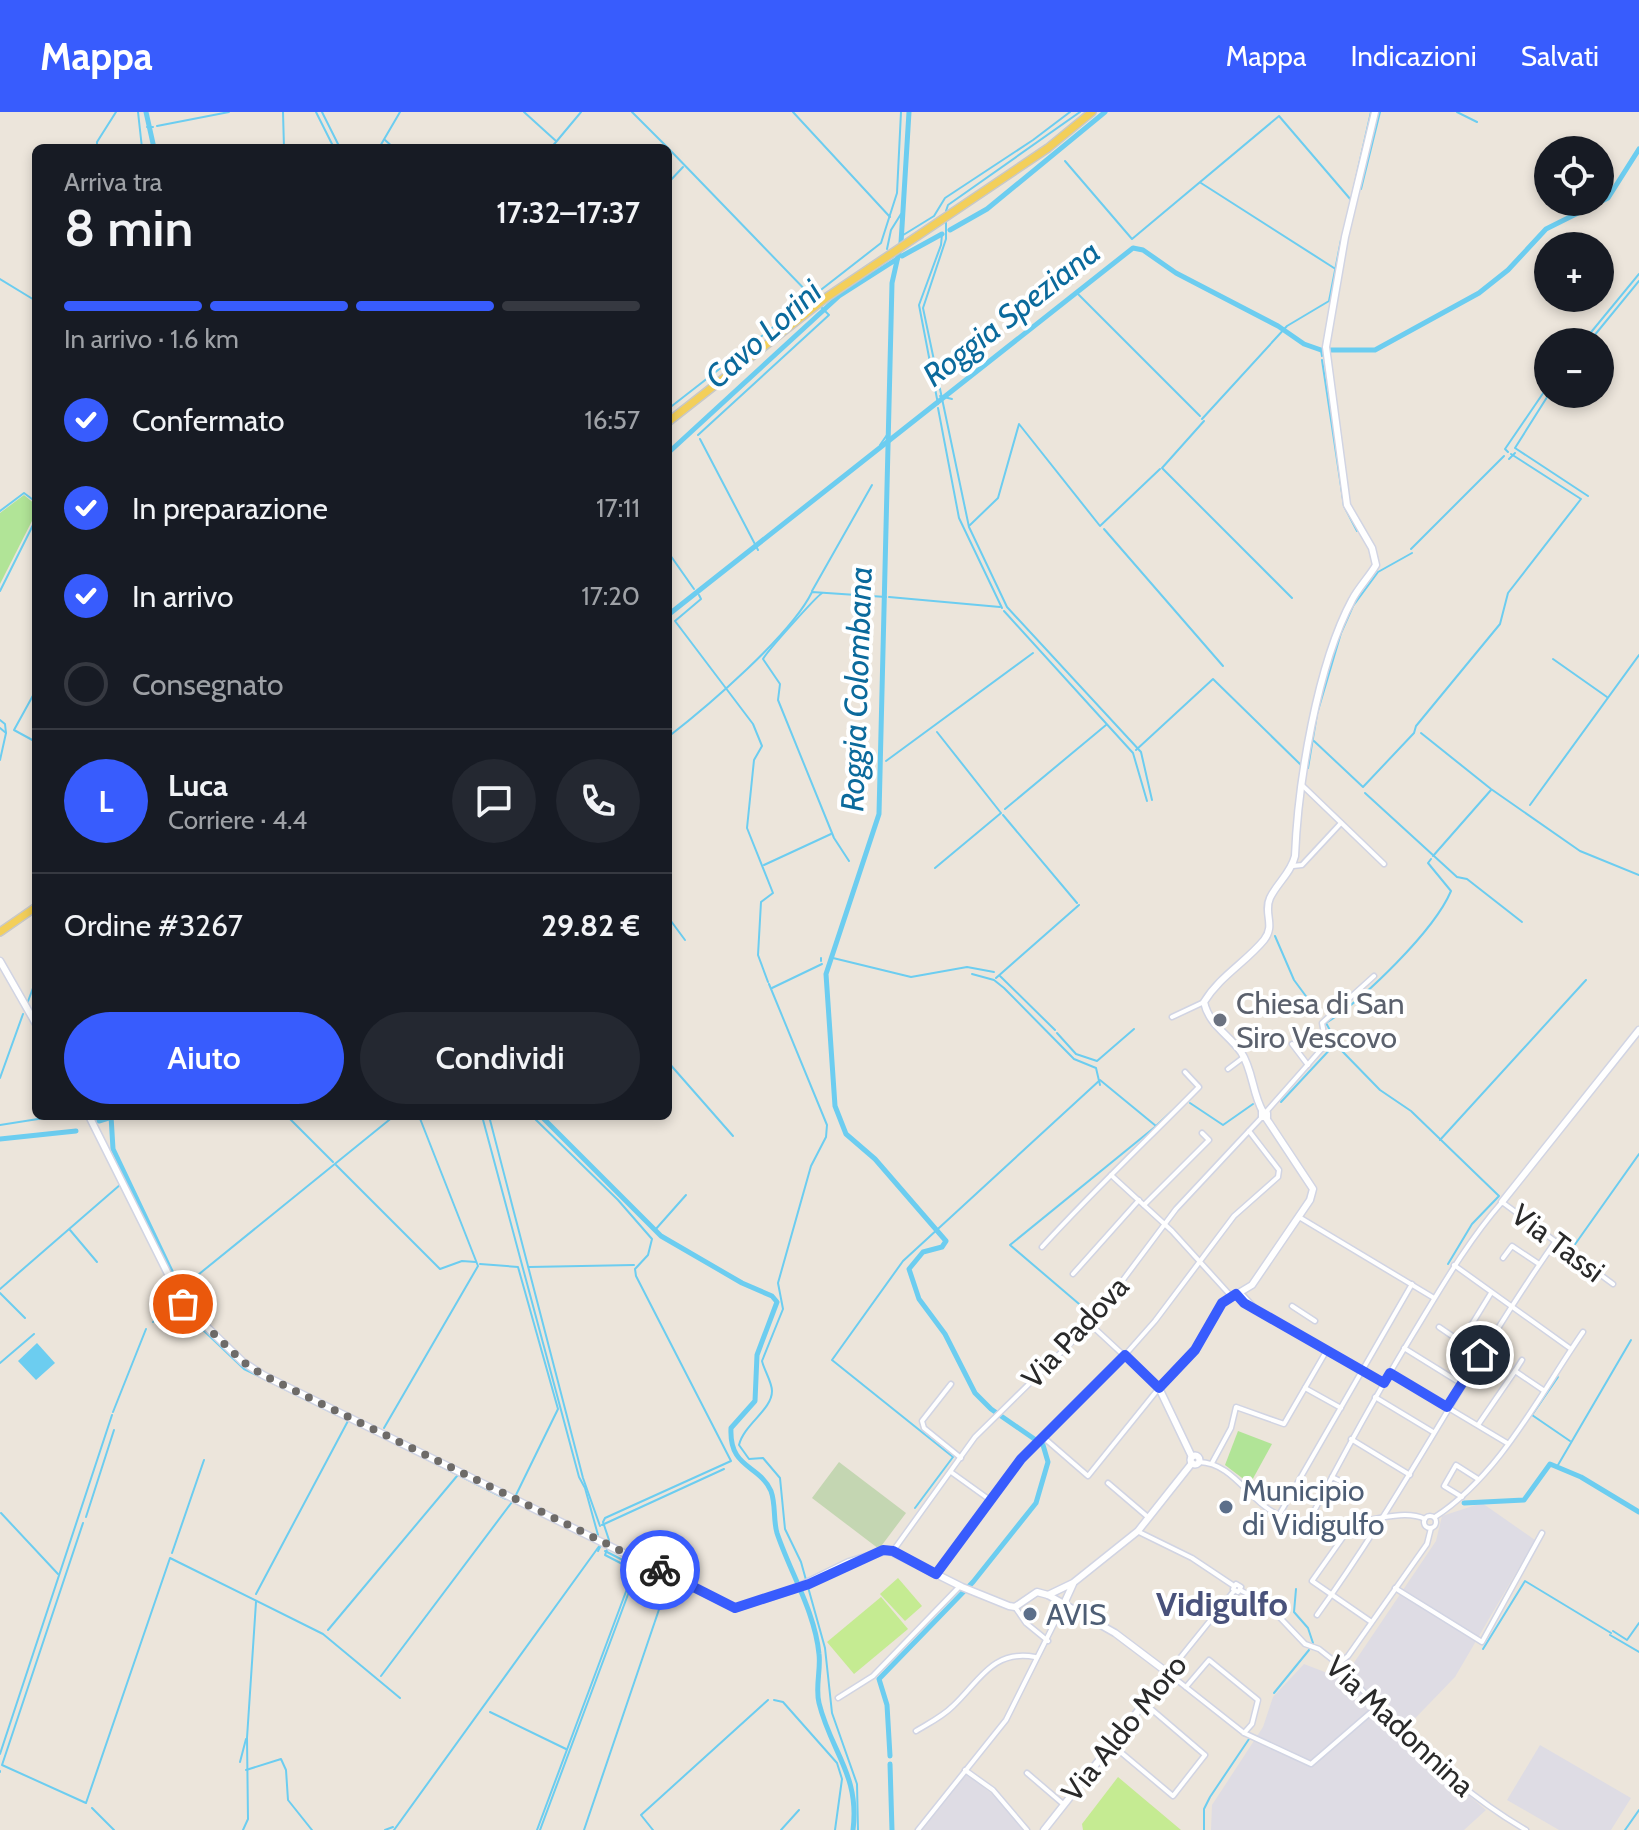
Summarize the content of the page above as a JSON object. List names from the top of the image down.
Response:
{
  "streets": {
    "street": [
      "Via Tassi",
      "Via Padova",
      "Via Madonnina",
      "Via Aldo Moro"
    ]
  },
  "crossings": [
    ["Via Madonnina", "Via Aldo Moro"]
  ],
  "districts": ["Vidigulfo"],
  "water": ["Roggia Speziana", "Cavo Lorini", "Roggia Colombana"],
  "places": ["Chiesa di San Siro Vescovo", "Municipio di Vidigulfo", "AVIS"],
  "page": {
    "header": "Mappa",
    "nav": ["Mappa", "Indicazioni", "Salvati"],
    "map_buttons": ["+", "−"],
    "heading": ["8 min", "Arriva tra", "17:32–17:37"],
    "panel": [
      "Luca",
      "Corriere · 4.4",
      "Ordine #3267",
      "29.82 €"
    ],
    "bar": "In arrivo · 1.6 km",
    "list": [
      ["Confermato", "16:57"],
      ["In preparazione", "17:11"],
      ["In arrivo", "17:20"],
      "Consegnato"
    ],
    "round": "L",
    "buttons": ["Aiuto", "Condividi"]
  }
}
